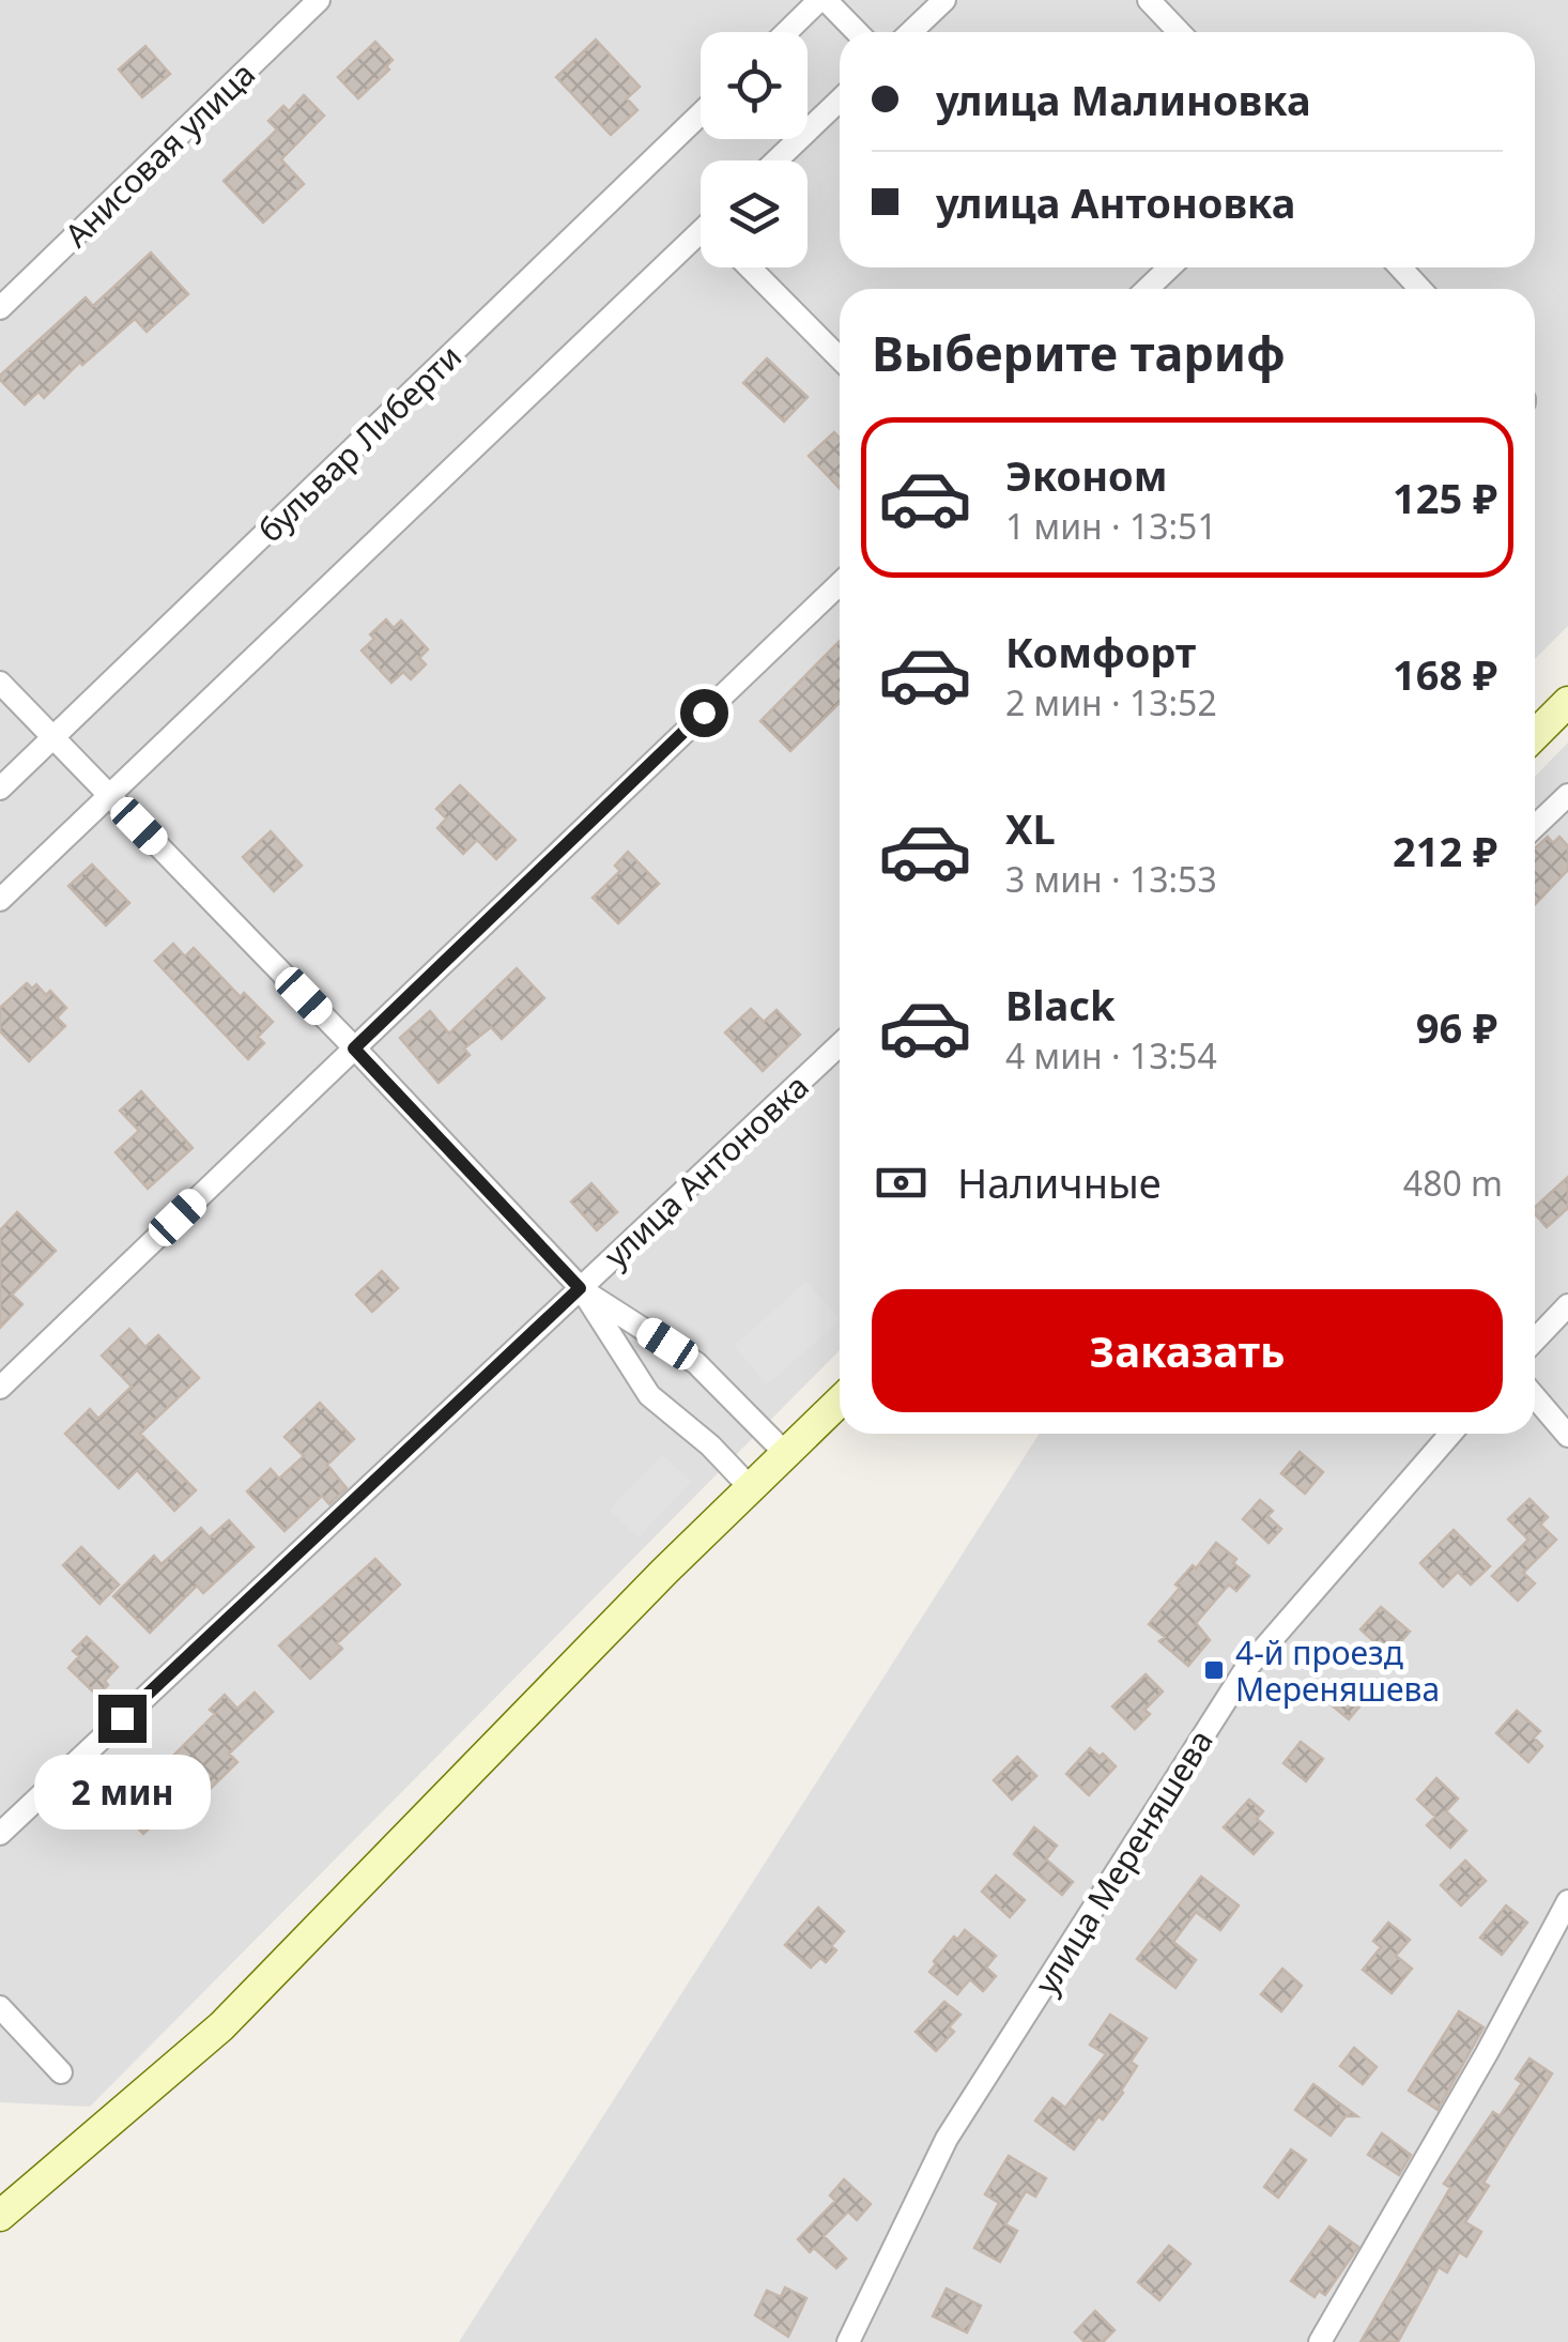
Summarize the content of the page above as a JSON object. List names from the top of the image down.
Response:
{
  "streets": {
    "street": [
      "Анисовая улица",
      "бульвар Либерти",
      "улица Антоновка",
      "улица Мереняшева"
    ]
  },
  "places": {
    "transit": ["4-й проезд Мереняшева"]
  },
  "page": {
    "banner": ["улица Малиновка", "улица Антоновка"],
    "heading": "Выберите тариф",
    "list": [
      {
        "name": "Эконом",
        "note": "1 мин · 13:51",
        "value": "125 ₽"
      },
      {
        "name": "Комфорт",
        "note": "2 мин · 13:52",
        "value": "168 ₽"
      },
      {
        "name": "XL",
        "note": "3 мин · 13:53",
        "value": "212 ₽"
      },
      {
        "name": "Black",
        "note": "4 мин · 13:54",
        "value": "96 ₽"
      }
    ],
    "pay": ["Наличные", "480 m"],
    "buttons": "Заказать",
    "bubble": "2 мин"
  }
}
